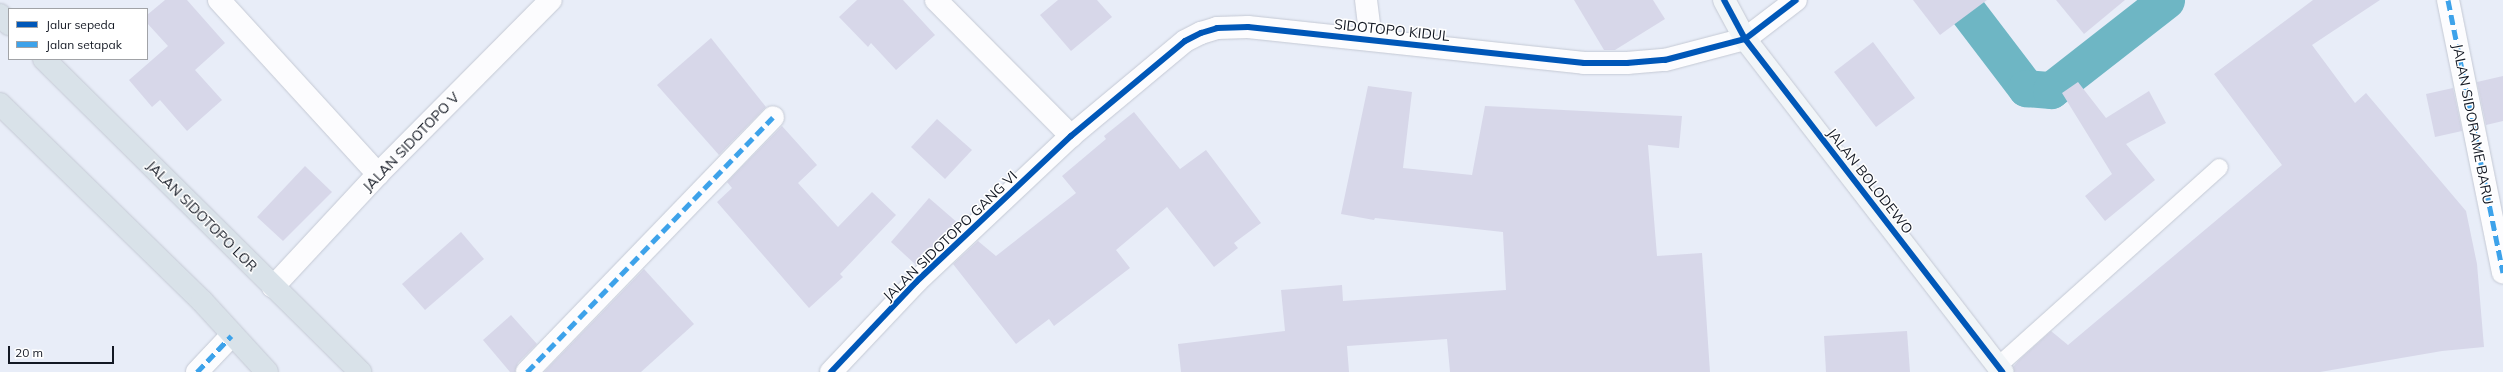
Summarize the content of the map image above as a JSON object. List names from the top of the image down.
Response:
{
  "streets": {
    "highway": ["JALAN SIDOTOPO LOR"],
    "street": [
      "SIDOTOPO KIDUL",
      "JALAN SIDORAME BARU",
      "JALAN SIDOTOPO V",
      "JALAN BOLODEWO",
      "JALAN SIDOTOPO GANG VI"
    ]
  },
  "crossings": [
    ["SIDOTOPO KIDUL", "JALAN BOLODEWO"],
    ["SIDOTOPO KIDUL", "JALAN SIDOTOPO GANG VI"],
    ["JALAN SIDOTOPO V", "JALAN SIDOTOPO LOR"]
  ],
  "legend": ["Jalur sepeda", "Jalan setapak"],
  "scale_bar": "20 m"
}
